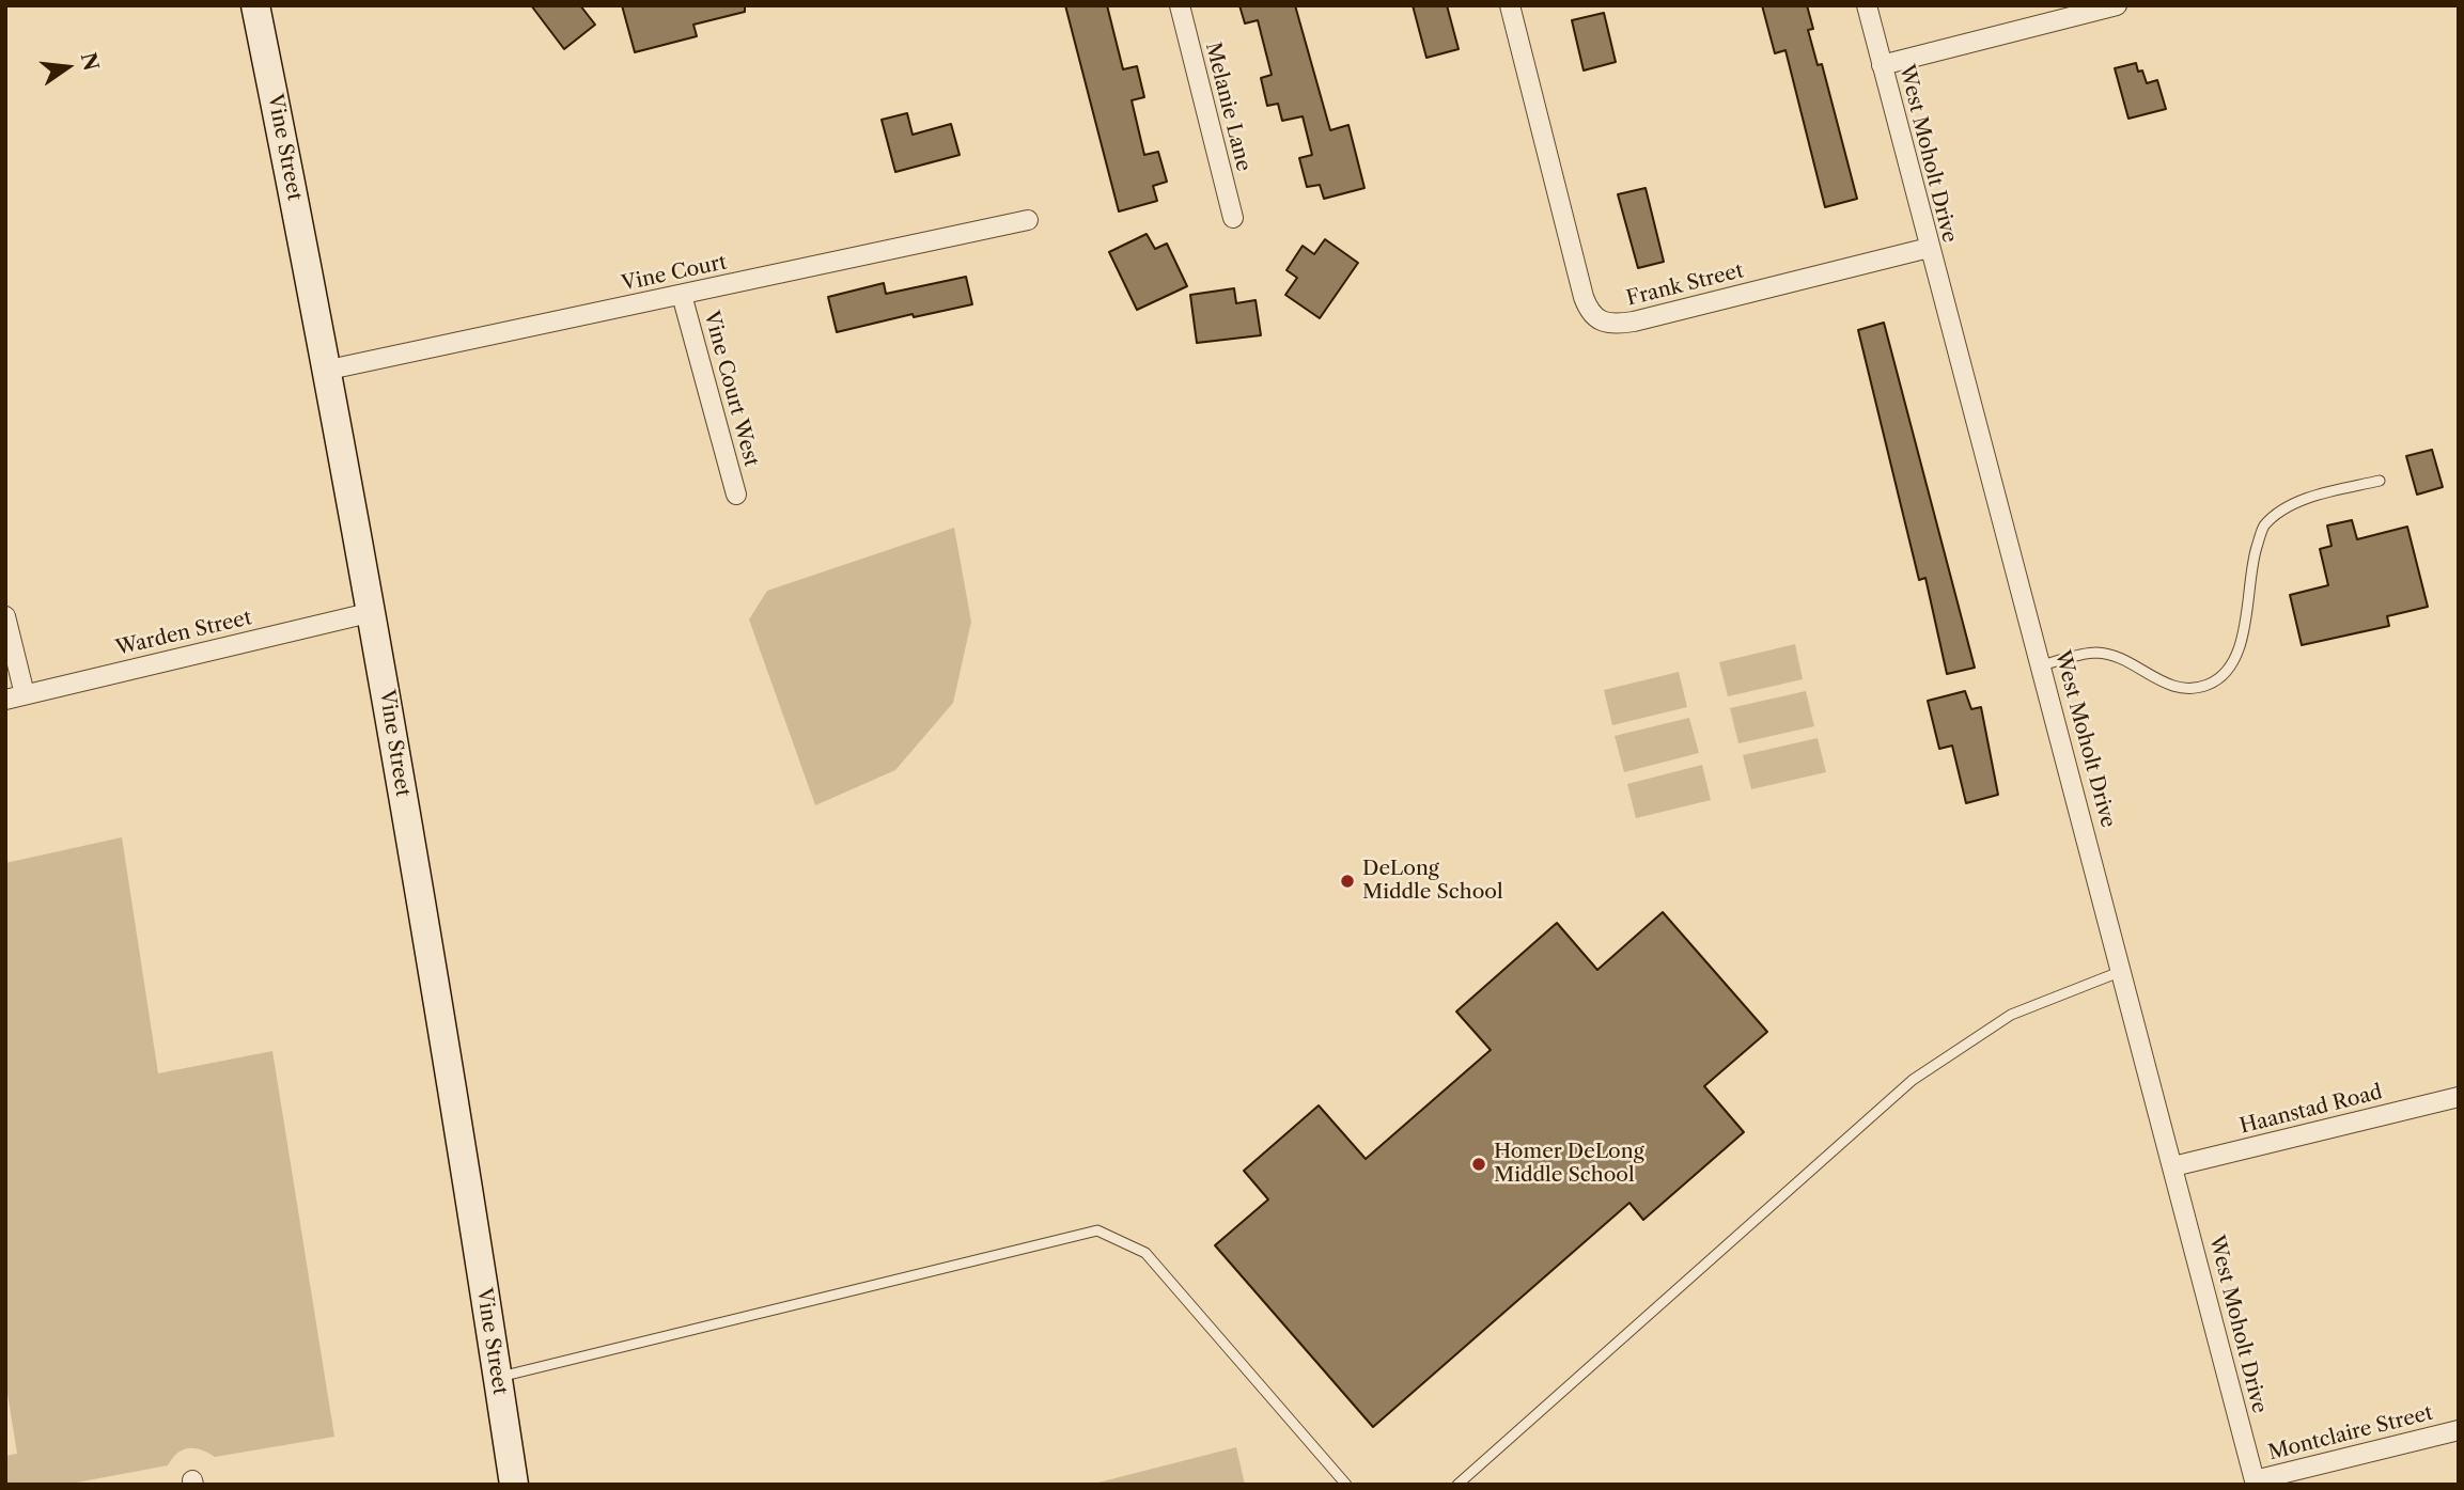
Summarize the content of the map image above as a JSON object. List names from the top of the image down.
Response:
{
  "streets": {
    "street": [
      "Melanie Lane",
      "Vine Street",
      "West Moholt Drive",
      "Vine Court",
      "Frank Street",
      "Vine Court West",
      "Warden Street",
      "Haanstad Road",
      "Montclaire Street"
    ]
  },
  "crossings": [
    ["Vine Street", "Vine Court"],
    ["Vine Street", "Warden Street"],
    ["West Moholt Drive", "Frank Street"],
    ["West Moholt Drive", "Haanstad Road"],
    ["West Moholt Drive", "Montclaire Street"],
    ["Vine Court", "Vine Court West"]
  ],
  "places": ["DeLong Middle School", "Homer DeLong Middle School"],
  "north": "right"
}
